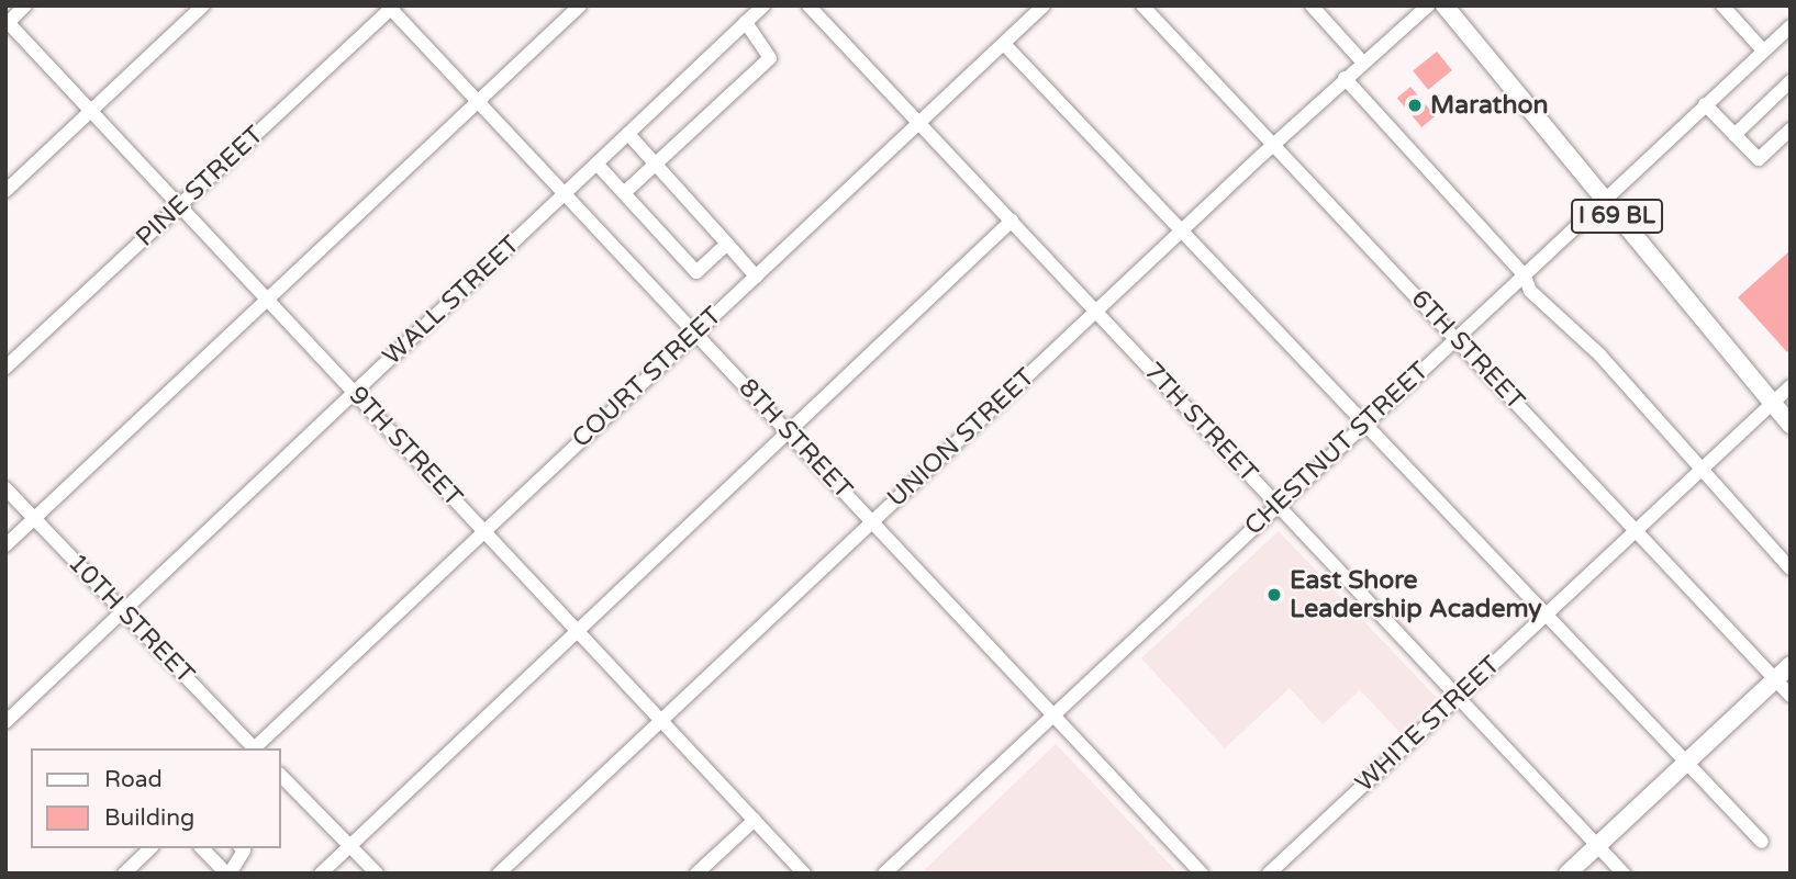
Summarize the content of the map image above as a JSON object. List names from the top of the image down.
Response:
{
  "streets": {
    "main road": ["I 69 BL"],
    "street": [
      "PINE STREET",
      "WALL STREET",
      "6TH STREET",
      "COURT STREET",
      "7TH STREET",
      "UNION STREET",
      "8TH STREET",
      "9TH STREET",
      "CHESTNUT STREET",
      "10TH STREET",
      "WHITE STREET"
    ]
  },
  "crossings": [
    ["PINE STREET", "8TH STREET"],
    ["PINE STREET", "9TH STREET"],
    ["I 69 BL", "CHESTNUT STREET"],
    ["I 69 BL", "WHITE STREET"],
    ["WALL STREET", "8TH STREET"],
    ["WALL STREET", "9TH STREET"],
    ["WALL STREET", "10TH STREET"],
    ["6TH STREET", "UNION STREET"],
    ["6TH STREET", "CHESTNUT STREET"],
    ["6TH STREET", "WHITE STREET"],
    ["COURT STREET", "7TH STREET"],
    ["COURT STREET", "8TH STREET"],
    ["COURT STREET", "9TH STREET"],
    ["7TH STREET", "UNION STREET"],
    ["7TH STREET", "CHESTNUT STREET"],
    ["7TH STREET", "WHITE STREET"],
    ["UNION STREET", "8TH STREET"],
    ["UNION STREET", "9TH STREET"],
    ["8TH STREET", "CHESTNUT STREET"]
  ],
  "places": ["Marathon", "East Shore Leadership Academy"],
  "legend": ["Road", "Building"]
}
